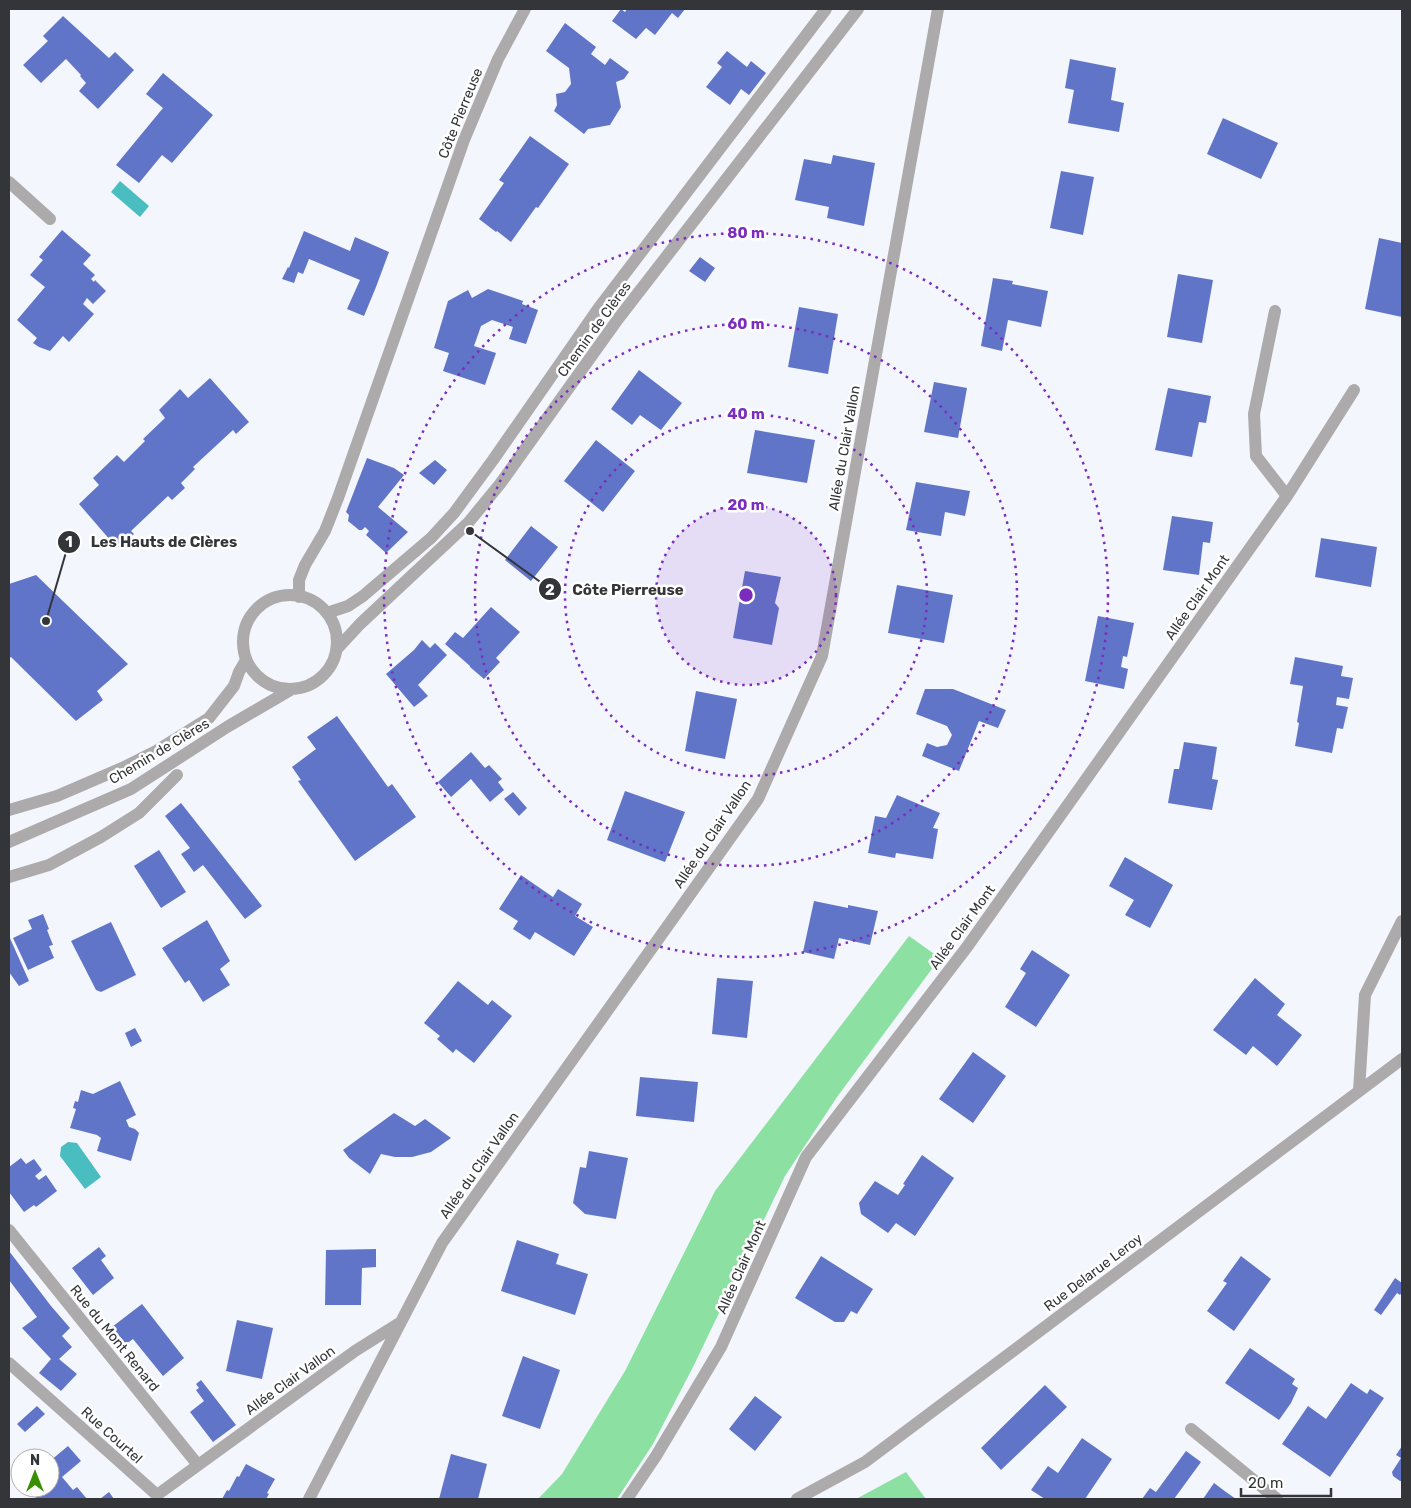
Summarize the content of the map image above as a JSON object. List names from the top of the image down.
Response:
{
  "streets": {
    "street": [
      "Côte Pierreuse",
      "Chemin de Clères",
      "Allée du Clair Vallon",
      "Allée Clair Mont",
      "Rue Delarue Leroy",
      "Rue du Mont Renard",
      "Allée Clair Vallon",
      "Rue Courtel"
    ]
  },
  "crossings": [
    ["Côte Pierreuse", "Chemin de Clères"],
    ["Allée du Clair Vallon", "Allée Clair Vallon"],
    ["Rue du Mont Renard", "Allée Clair Vallon"],
    ["Rue du Mont Renard", "Rue Courtel"],
    ["Allée Clair Vallon", "Rue Courtel"]
  ],
  "places": ["Côte Pierreuse", "Les Hauts de Clères"],
  "scale_bar": "20 m",
  "north": "top",
  "rings": [
    "80 m",
    "60 m",
    "40 m",
    "20 m"
  ]
}
